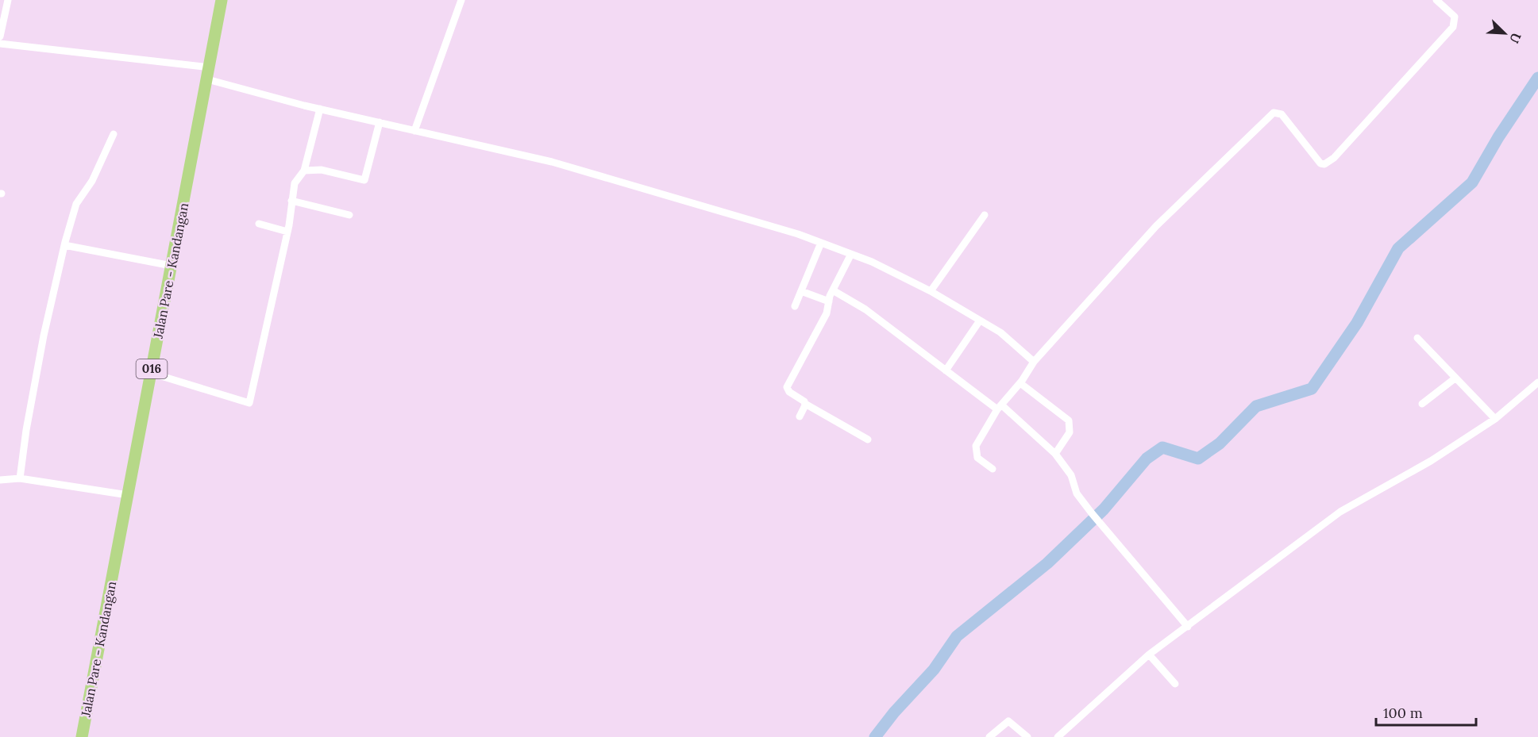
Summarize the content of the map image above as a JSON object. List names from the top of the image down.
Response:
{
  "streets": {
    "main road": ["Jalan Pare - Kandangan", "016"]
  },
  "scale_bar": "100 m",
  "north": "bottom right"
}
